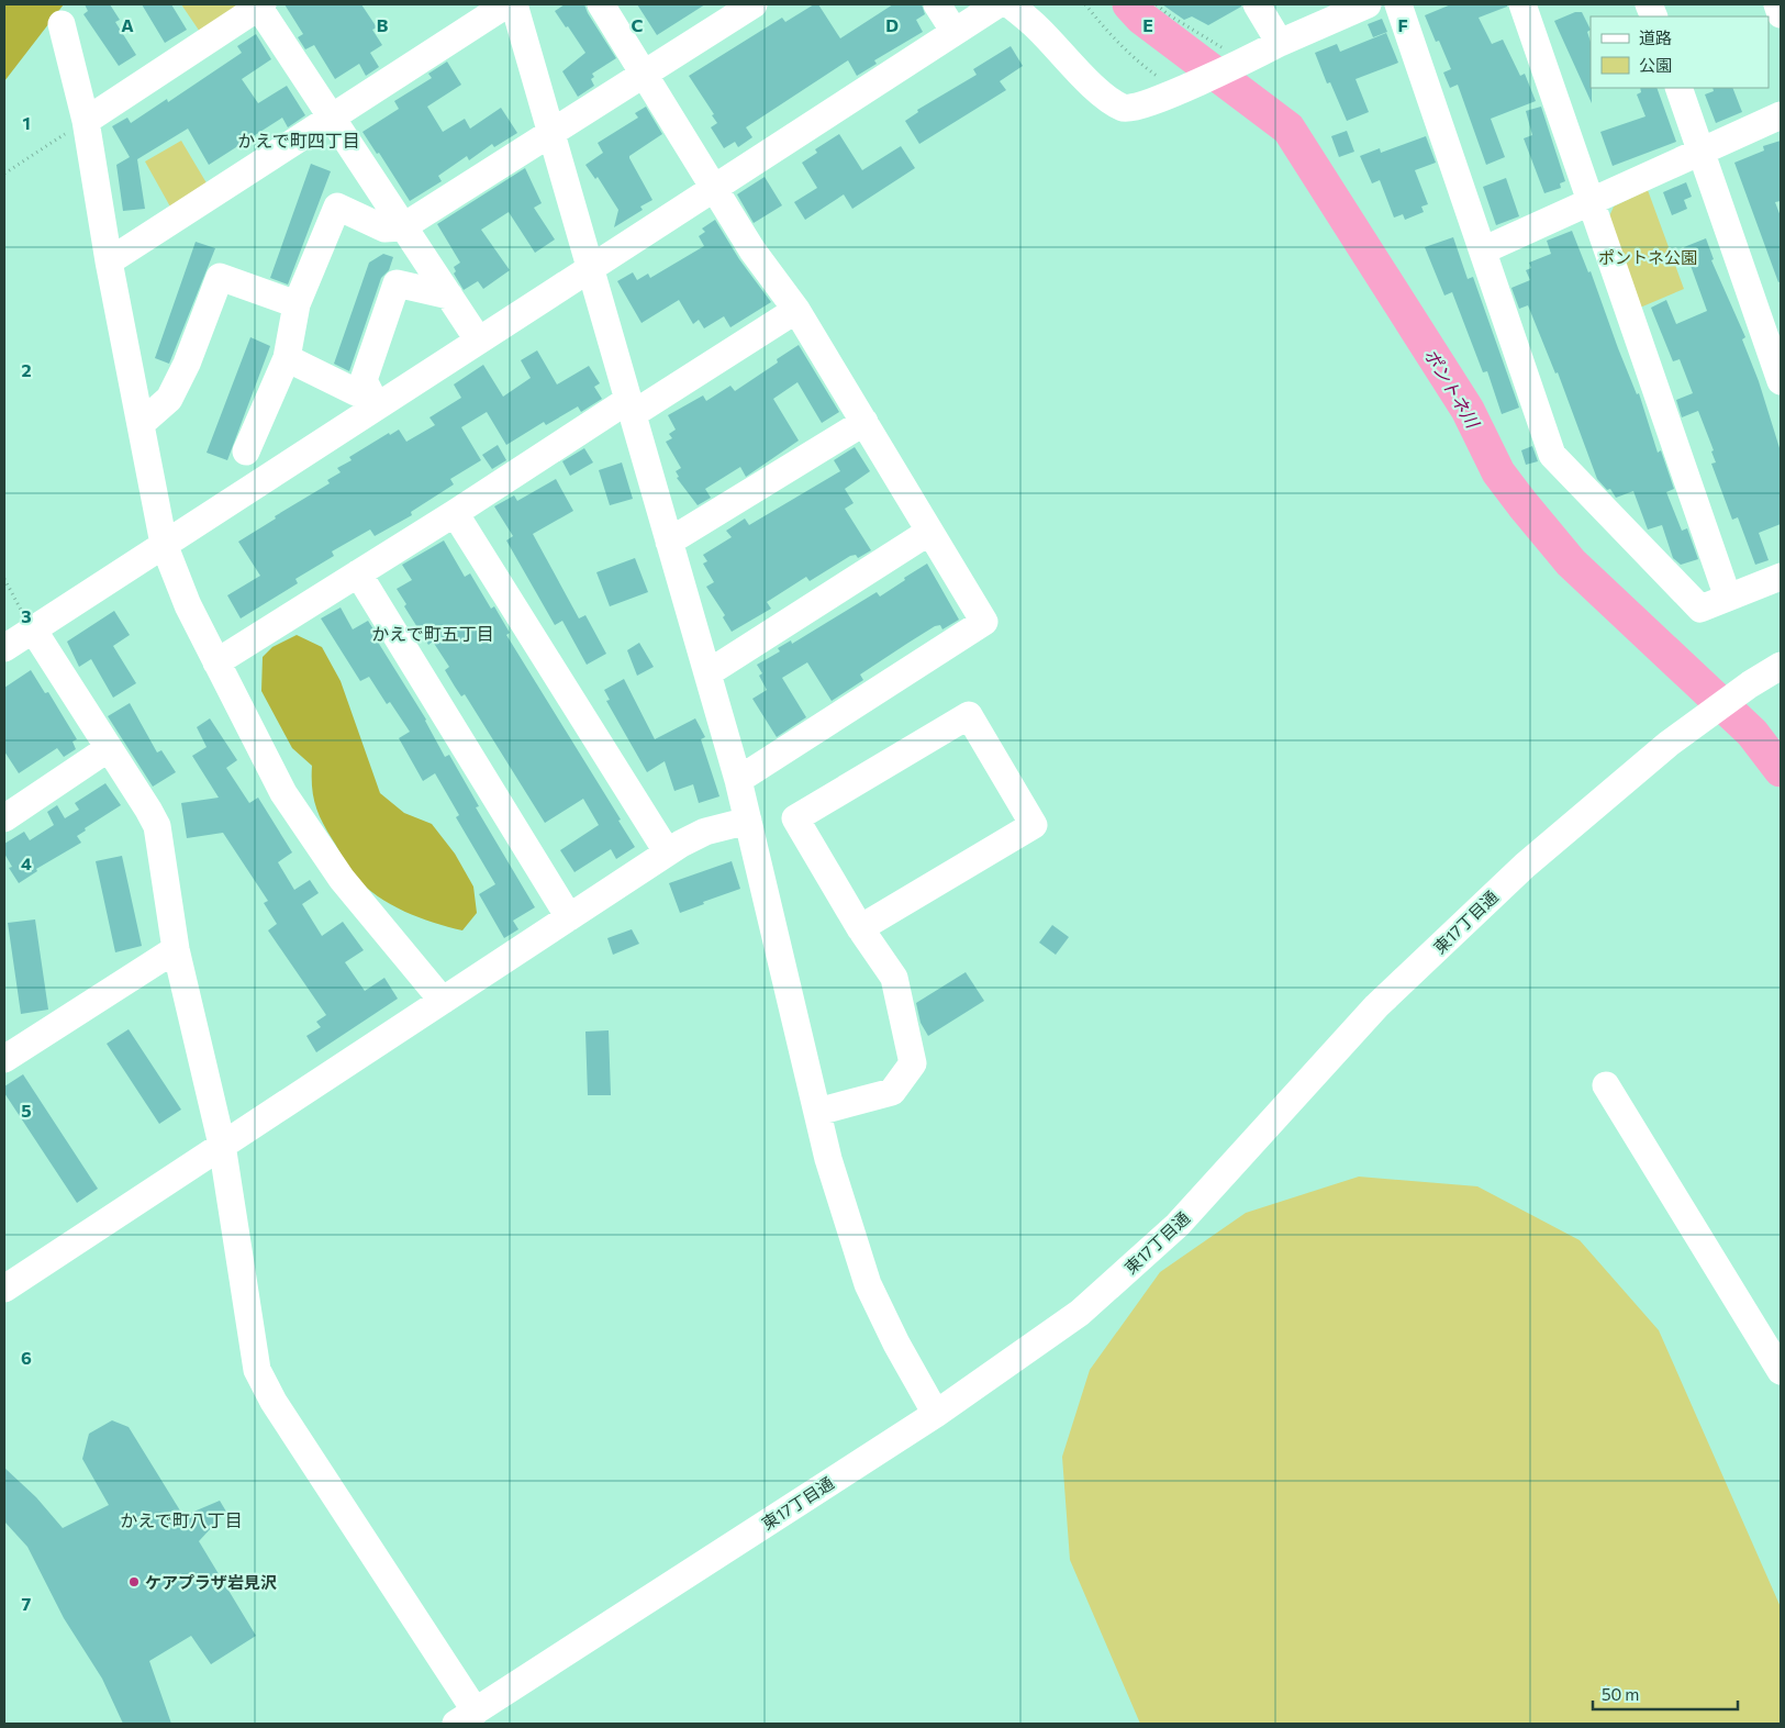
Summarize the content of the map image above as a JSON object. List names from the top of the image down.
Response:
{
  "streets": {
    "street": ["東17丁目通"]
  },
  "districts": ["かえで町四丁目", "かえで町五丁目", "かえで町八丁目"],
  "water": ["ポントネ川"],
  "parks": ["ポントネ公園"],
  "places": ["ケアプラザ岩見沢"],
  "legend": ["道路", "公園"],
  "scale_bar": "50 m",
  "grid": {
    "columns": [
      "A",
      "B",
      "C",
      "D",
      "E",
      "F"
    ],
    "rows": [
      "1",
      "2",
      "3",
      "4",
      "5",
      "6",
      "7"
    ]
  }
}
